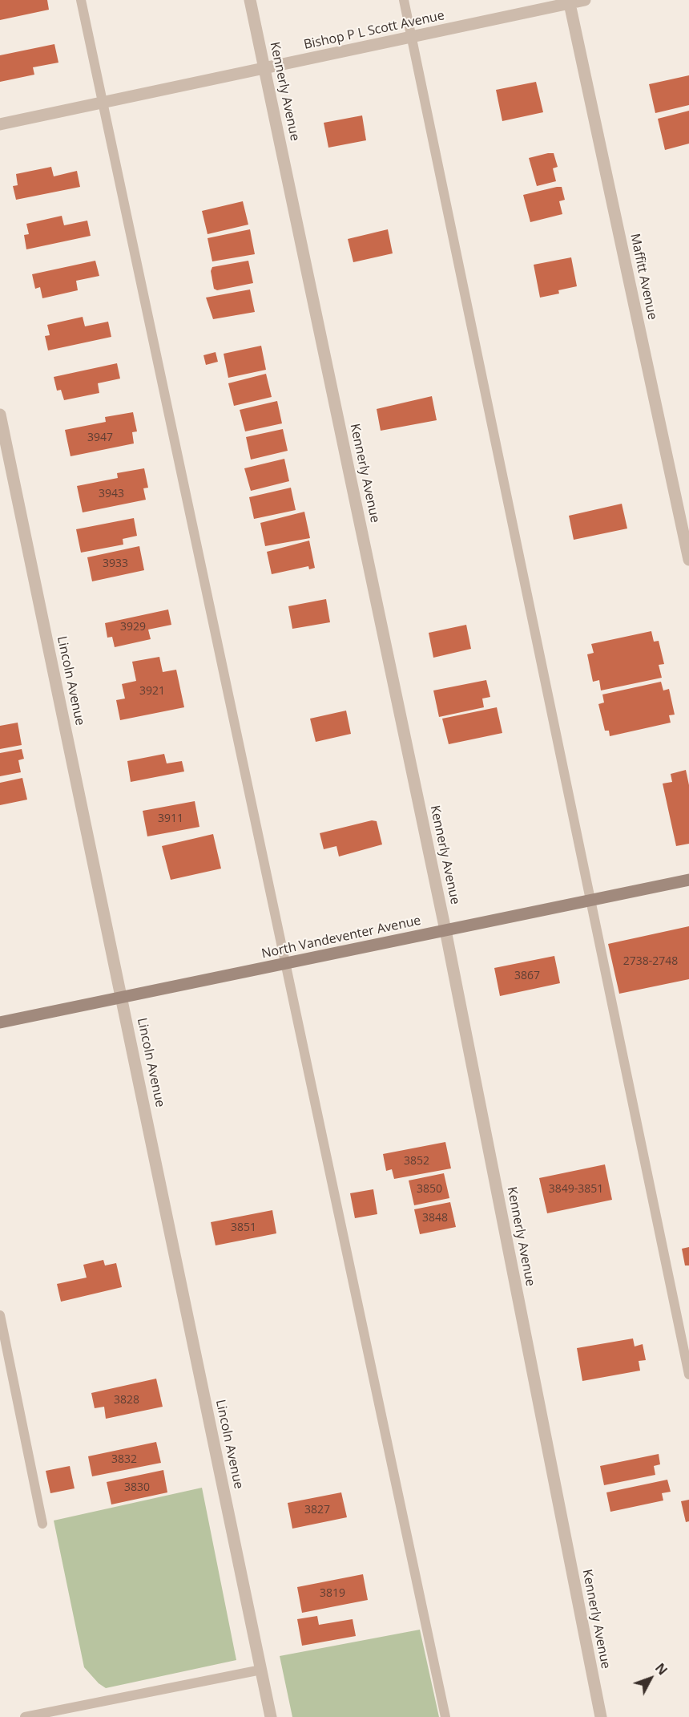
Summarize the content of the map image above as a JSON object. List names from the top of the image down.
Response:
{
  "streets": {
    "main road": ["North Vandeventer Avenue"],
    "street": [
      "Bishop P L Scott Avenue",
      "Kennerly Avenue",
      "Maffitt Avenue",
      "Lincoln Avenue"
    ]
  },
  "crossings": [
    ["Bishop P L Scott Avenue", "Kennerly Avenue"],
    ["Bishop P L Scott Avenue", "Maffitt Avenue"],
    ["Kennerly Avenue", "North Vandeventer Avenue"],
    ["Lincoln Avenue", "North Vandeventer Avenue"]
  ],
  "house_numbers": [
    "3947",
    "3943",
    "3933",
    "3929",
    "3921",
    "3911",
    "2738-2748",
    "3867",
    "3852",
    "3850",
    "3849-3851",
    "3848",
    "3851",
    "3828",
    "3832",
    "3830",
    "3827",
    "3819"
  ],
  "north": "top right"
}
